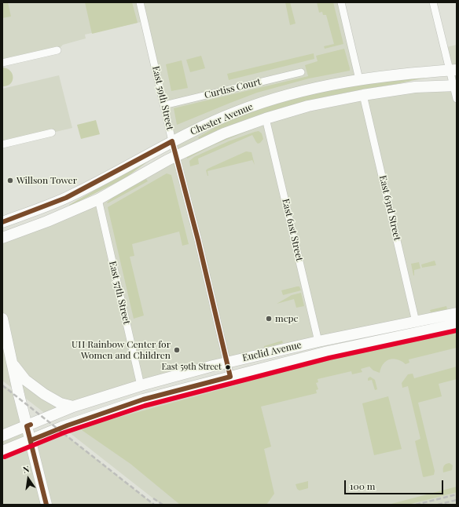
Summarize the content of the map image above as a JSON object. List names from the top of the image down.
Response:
{
  "streets": {
    "main road": ["Chester Avenue", "Euclid Avenue"],
    "street": [
      "Curtiss Court",
      "East 59th Street",
      "East 63rd Street",
      "East 61st Street",
      "East 57th Street"
    ]
  },
  "crossings": [
    ["Curtiss Court", "East 59th Street"],
    ["East 59th Street", "Chester Avenue"],
    ["East 59th Street", "Euclid Avenue"],
    ["Chester Avenue", "East 63rd Street"],
    ["Chester Avenue", "East 61st Street"],
    ["Chester Avenue", "East 57th Street"],
    ["East 63rd Street", "Euclid Avenue"],
    ["East 61st Street", "Euclid Avenue"],
    ["East 57th Street", "Euclid Avenue"]
  ],
  "places": [
    "Willson Tower",
    "mcpc",
    "UH Rainbow Center for Women and Children",
    "East 59th Street"
  ],
  "scale_bar": "100 m",
  "north": "top"
}
